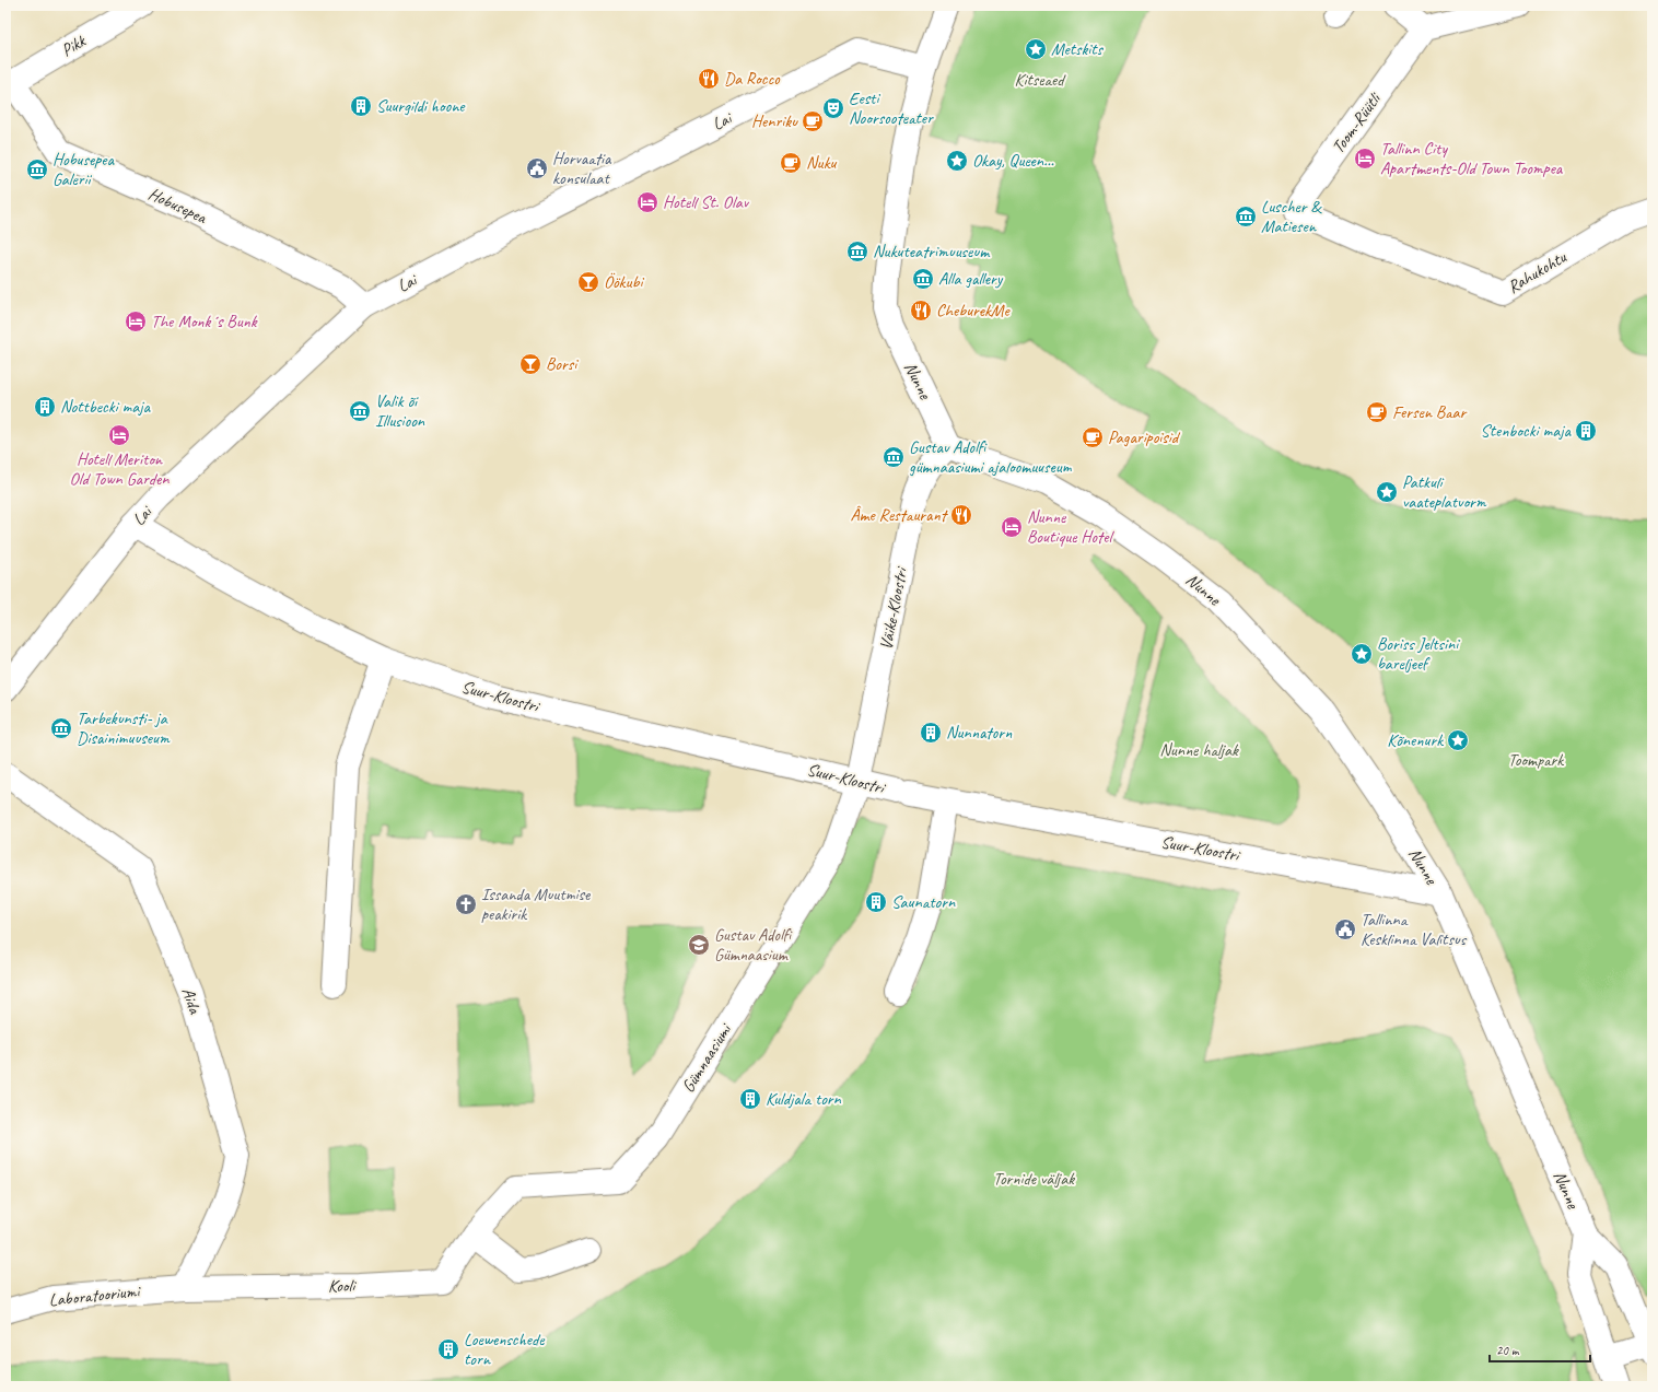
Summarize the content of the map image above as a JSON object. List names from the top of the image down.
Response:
{
  "streets": {
    "street": [
      "Pikk",
      "Lai",
      "Toom-Rüütli",
      "Hobusepea",
      "Rahukohtu",
      "Nunne",
      "Väike-Kloostri",
      "Suur-Kloostri",
      "Aida",
      "Gümnaasiumi",
      "Kooli",
      "Laboratooriumi"
    ]
  },
  "crossings": [
    ["Pikk", "Hobusepea"],
    ["Lai", "Hobusepea"],
    ["Lai", "Nunne"],
    ["Lai", "Suur-Kloostri"],
    ["Toom-Rüütli", "Rahukohtu"],
    ["Nunne", "Väike-Kloostri"],
    ["Nunne", "Suur-Kloostri"],
    ["Väike-Kloostri", "Suur-Kloostri"],
    ["Väike-Kloostri", "Gümnaasiumi"],
    ["Suur-Kloostri", "Gümnaasiumi"],
    ["Aida", "Kooli"],
    ["Aida", "Laboratooriumi"],
    ["Gümnaasiumi", "Kooli"],
    ["Kooli", "Laboratooriumi"]
  ],
  "parks": [
    "Kitseaed",
    "Nunne haljak",
    "Toompark",
    "Tornide väljak"
  ],
  "places": {
    "place": [
      "Metskits",
      "Okay, Queen...",
      "Patkuli vaateplatvorm",
      "Boriss Jeltsini bareljeef",
      "Kõnenurk"
    ],
    "restaurant": ["Da Rocco", "CheburekMe", "Âme Restaurant"],
    "building": [
      "Suurgildi hoone",
      "Nottbecki maja",
      "Stenbocki maja",
      "Nunnatorn",
      "Saunatorn",
      "Kuldjala torn",
      "Loewenschede torn"
    ],
    "theatre": ["Eesti Noorsooteater"],
    "cafe": [
      "Henriku",
      "Nuku",
      "Fersen Baar",
      "Pagaripoisid"
    ],
    "hotel": [
      "Tallinn City Apartments-Old Town Toompea",
      "Hotell St. Olav",
      "The Monk´s Bunk",
      "Hotell Meriton Old Town Garden",
      "Nunne Boutique Hotel"
    ],
    "public building": ["Horvaatia konsulaat", "Tallinna Kesklinna Valitsus"],
    "museum": [
      "Hobusepea Galerii",
      "Luscher & Matiesen",
      "Nukuteatrimuuseum",
      "Alla gallery",
      "Valik õi Illusioon",
      "Gustav Adolfi gümnaasiumi ajaloomuuseum",
      "Tarbekunsti- ja Disainimuuseum"
    ],
    "bar": ["Öökubi", "Borsi"],
    "church": ["Issanda Muutmise peakirik"],
    "school or university": ["Gustav Adolfi Gümnaasium"]
  },
  "scale_bar": "20 m"
}
